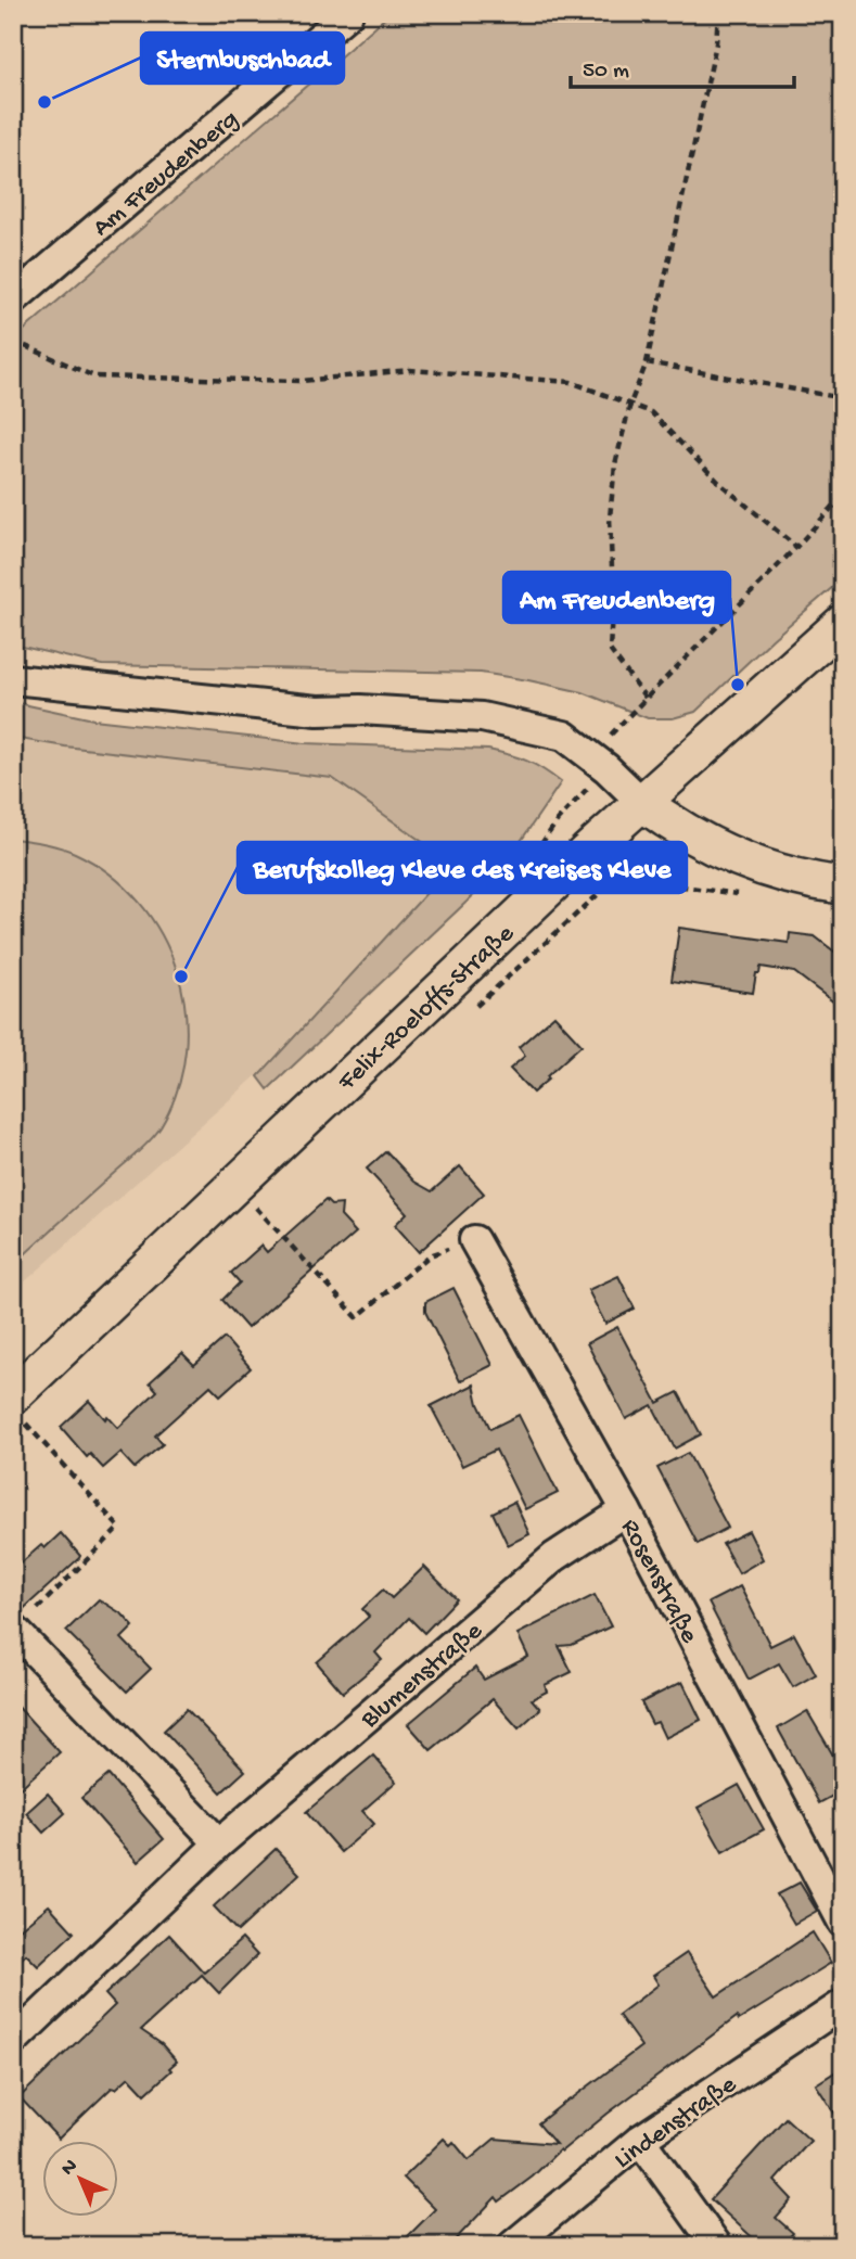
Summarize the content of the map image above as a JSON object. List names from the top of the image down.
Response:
{
  "streets": {
    "street": [
      "Am Freudenberg",
      "Felix-Roeloffs-Straße",
      "Rosenstraße",
      "Blumenstraße",
      "Lindenstraße"
    ]
  },
  "crossings": [
    ["Rosenstraße", "Blumenstraße"]
  ],
  "places": ["Sternbuschbad", "Am Freudenberg", "Berufskolleg Kleve des Kreises Kleve"],
  "scale_bar": "50 m",
  "north": "top left"
}
